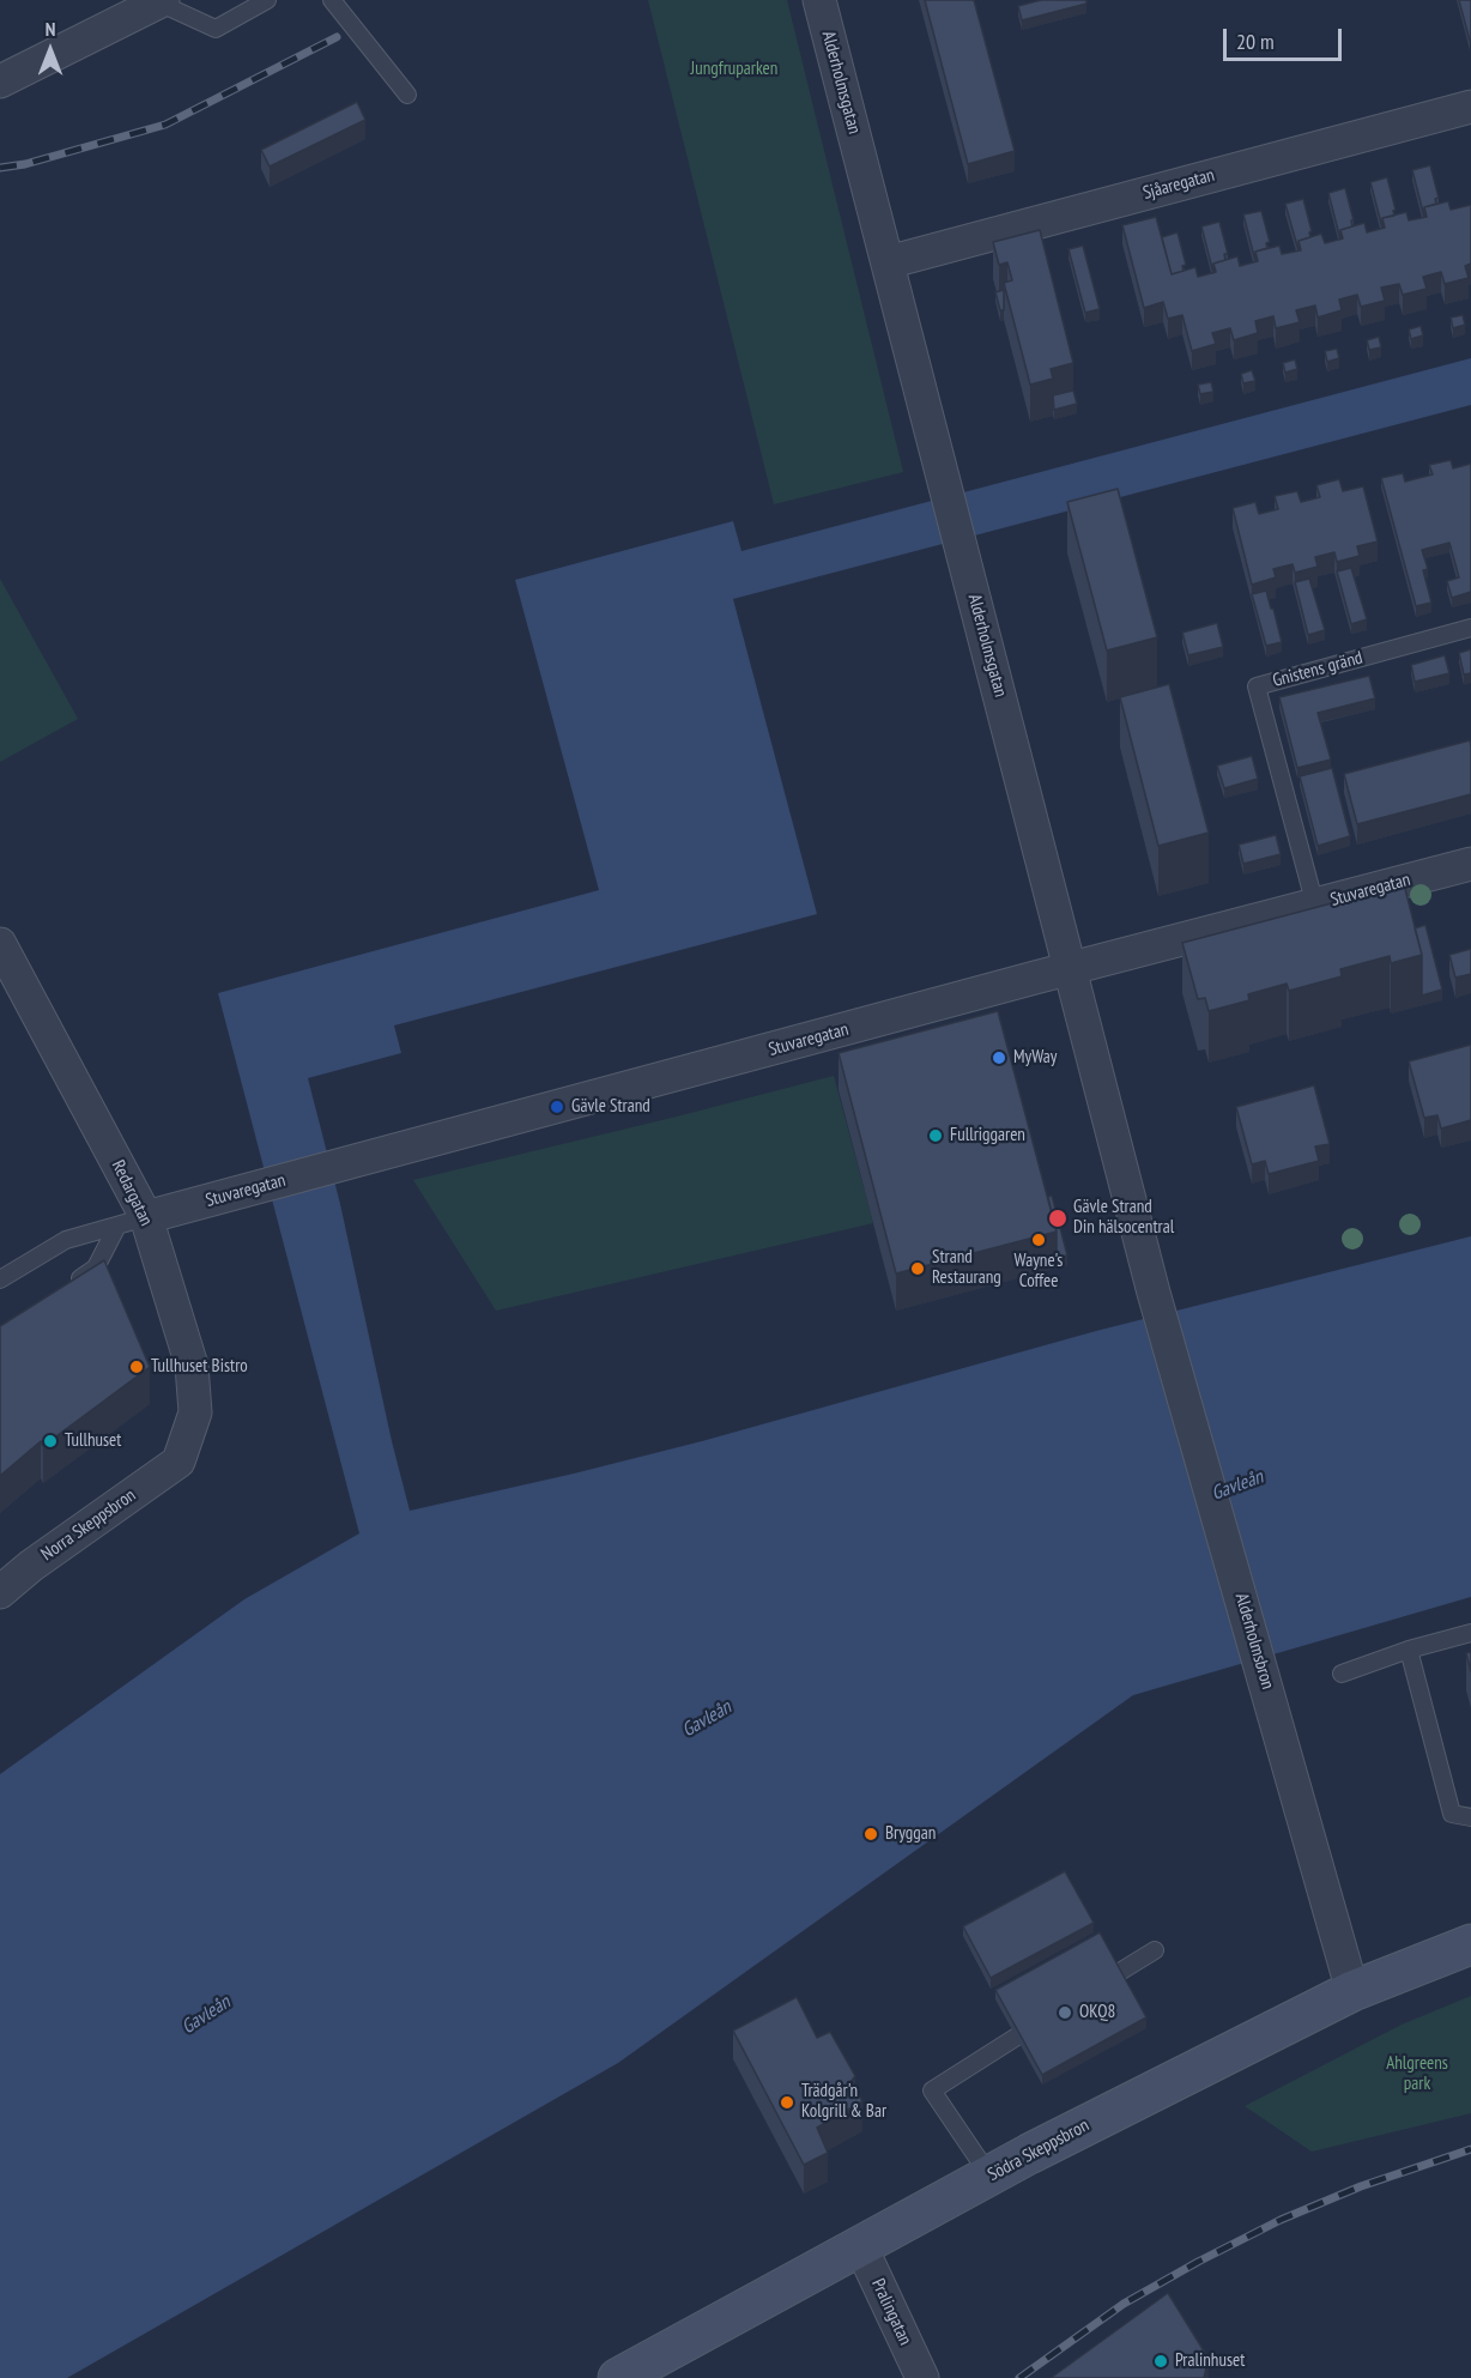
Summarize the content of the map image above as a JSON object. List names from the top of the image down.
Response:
{
  "streets": {
    "street": [
      "Alderholmsgatan",
      "Sjåaregatan",
      "Stuvaregatan",
      "Redargatan",
      "Norra Skeppsbron",
      "Alderholmsbron",
      "Södra Skeppsbron",
      "Pralingatan"
    ],
    "lane": ["Gnistens gränd"]
  },
  "crossings": [
    ["Alderholmsgatan", "Sjåaregatan"],
    ["Alderholmsgatan", "Stuvaregatan"],
    ["Alderholmsgatan", "Alderholmsbron"],
    ["Gnistens gränd", "Stuvaregatan"],
    ["Stuvaregatan", "Redargatan"],
    ["Redargatan", "Norra Skeppsbron"],
    ["Alderholmsbron", "Södra Skeppsbron"],
    ["Södra Skeppsbron", "Pralingatan"]
  ],
  "water": ["Gavleån"],
  "parks": ["Jungfruparken", "Ahlgreens park"],
  "places": [
    "MyWay",
    "Gävle Strand",
    "Fullriggaren",
    "Gävle Strand Din hälsocentral",
    "Wayne's Coffee",
    "Strand Restaurang",
    "Tullhuset Bistro",
    "Tullhuset",
    "Bryggan",
    "OKQ8",
    "Trädgår'n Kolgrill & Bar",
    "Pralinhuset"
  ],
  "scale_bar": "20 m",
  "north": "top"
}
